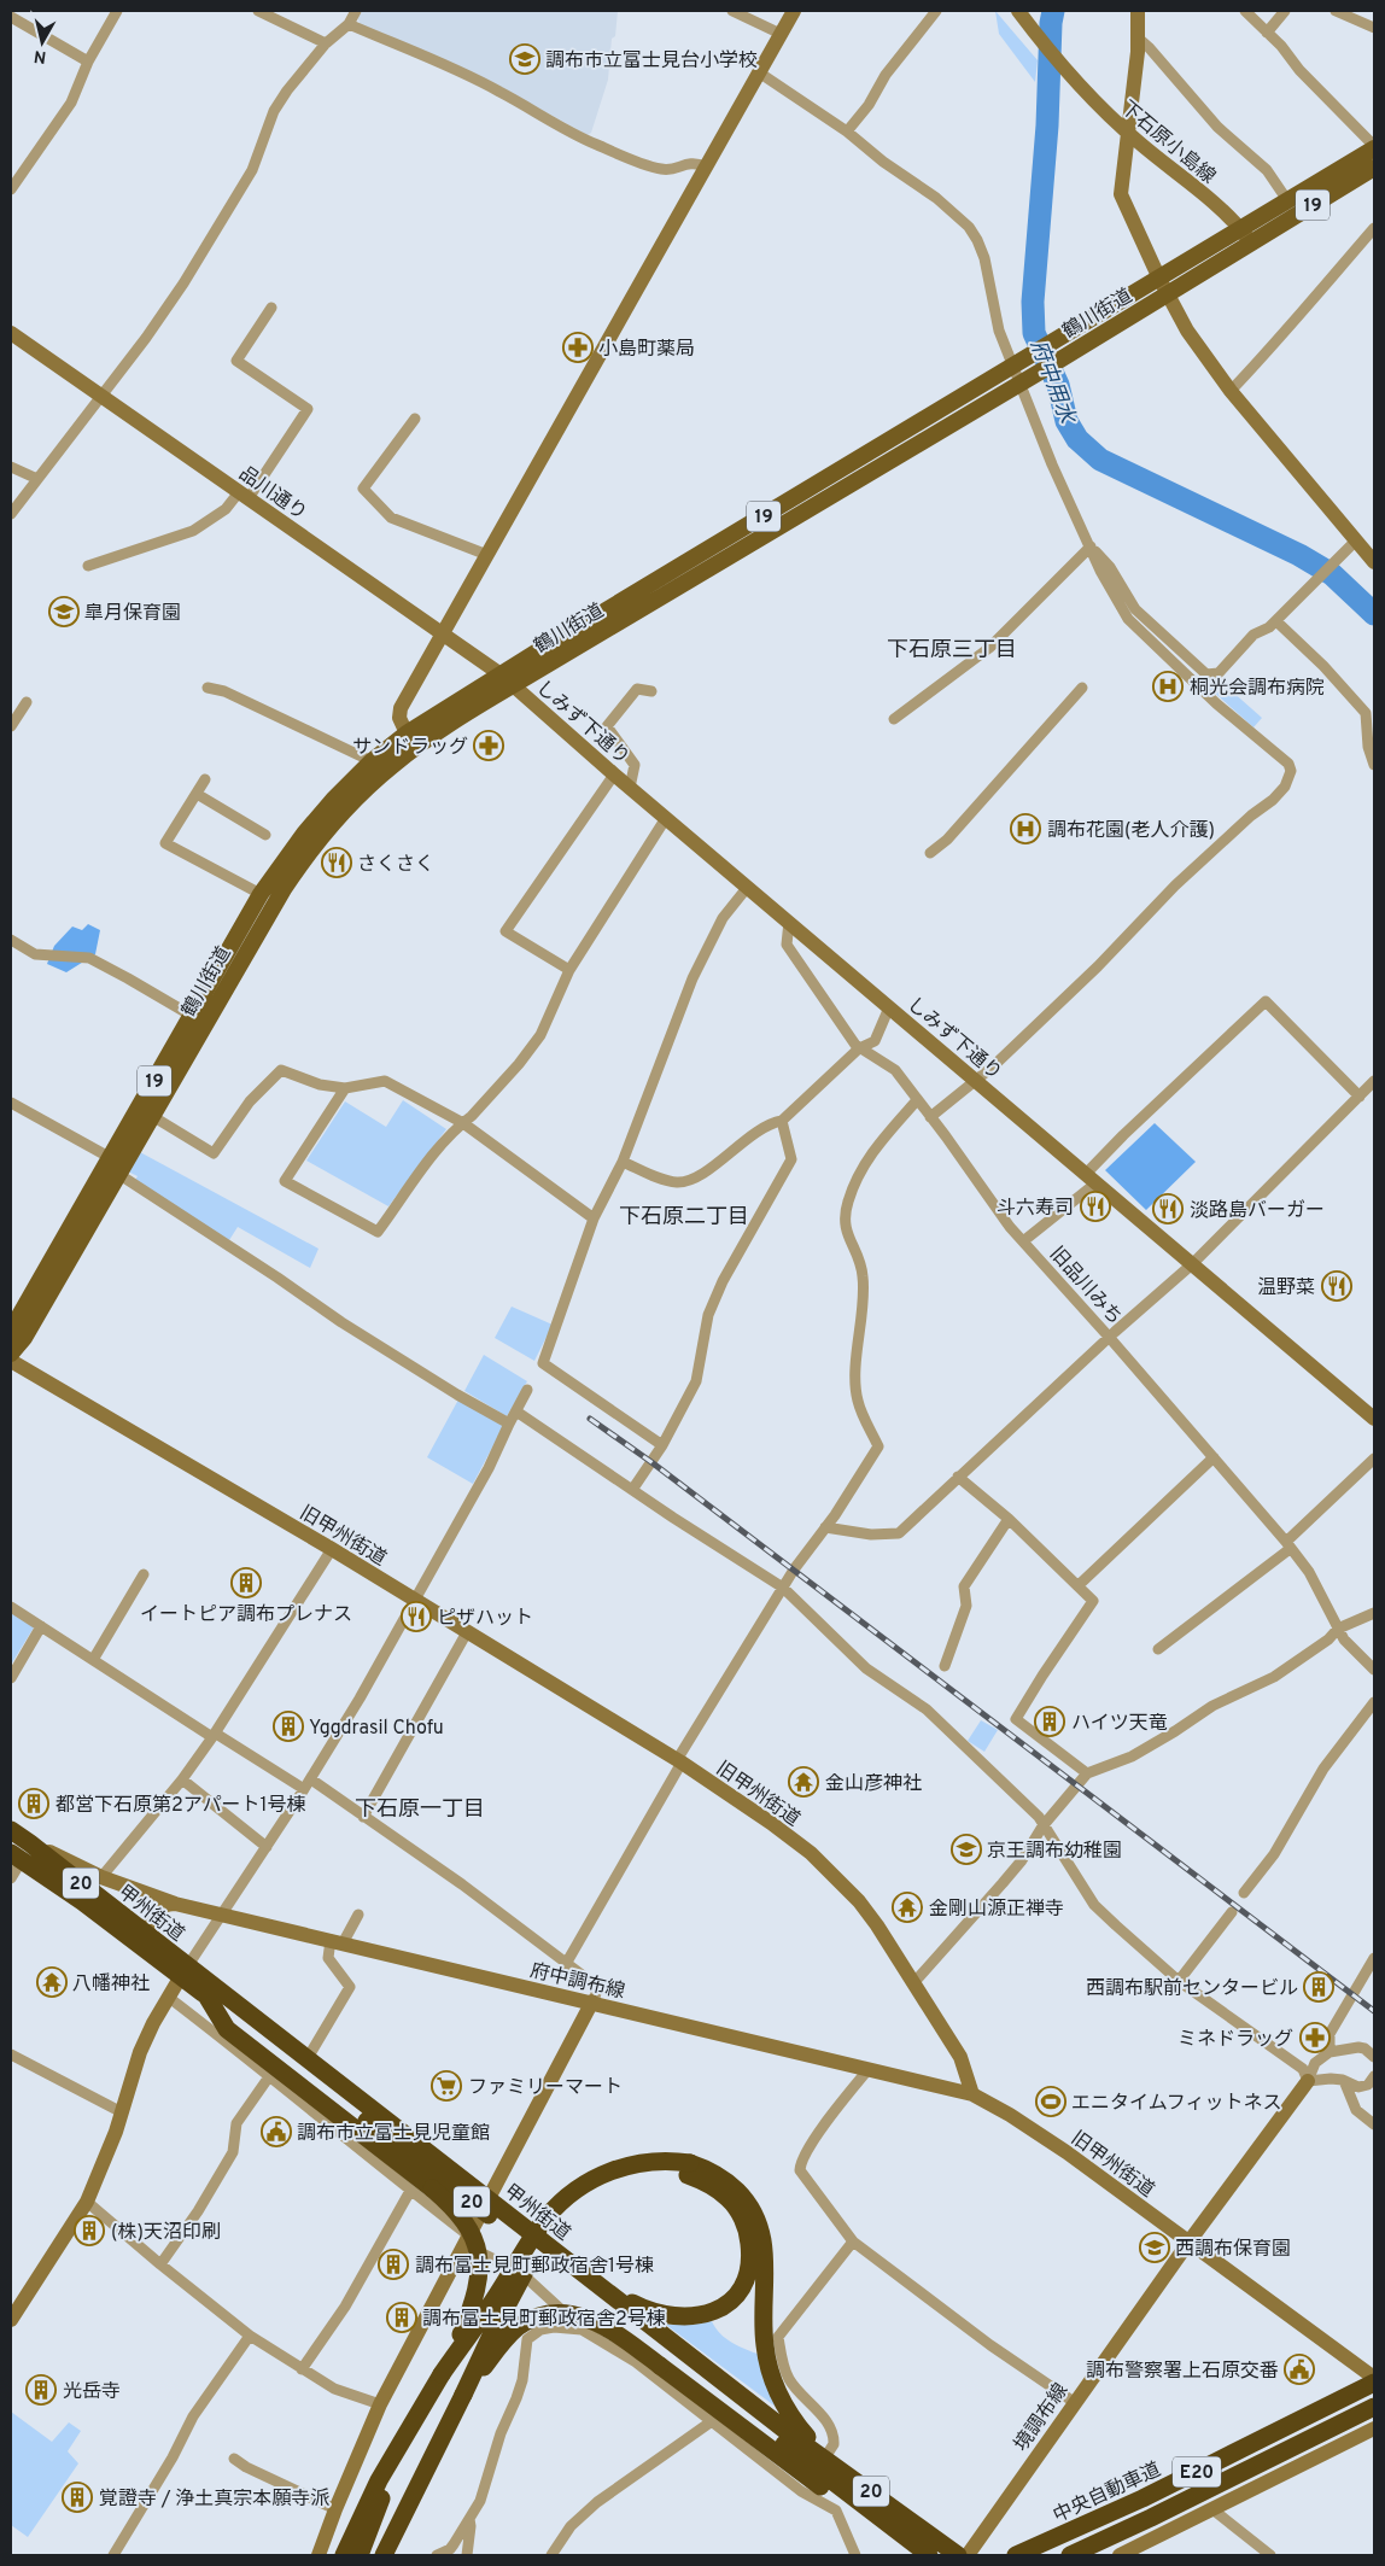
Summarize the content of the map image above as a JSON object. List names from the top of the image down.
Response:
{
  "streets": {
    "highway": [
      "20",
      "甲州街道",
      "E20",
      "中央自動車道"
    ],
    "main road": ["19", "鶴川街道"],
    "street": [
      "下石原小島線",
      "品川通り",
      "しみず下通り",
      "旧品川みち",
      "旧甲州街道",
      "府中調布線",
      "境調布線"
    ]
  },
  "crossings": [
    ["下石原小島線", "鶴川街道"],
    ["鶴川街道", "品川通り"],
    ["鶴川街道", "しみず下通り"],
    ["品川通り", "しみず下通り"],
    ["しみず下通り", "旧品川みち"],
    ["旧甲州街道", "府中調布線"],
    ["旧甲州街道", "境調布線"],
    ["旧甲州街道", "中央自動車道"],
    ["甲州街道", "府中調布線"]
  ],
  "districts": ["下石原三丁目", "下石原二丁目", "下石原一丁目"],
  "water": ["府中用水"],
  "places": {
    "school or university": [
      "調布市立富士見台小学校",
      "皐月保育園",
      "京王調布幼稚園",
      "西調布保育園"
    ],
    "pharmacy": ["小島町薬局", "サンドラッグ", "ミネドラッグ"],
    "hospital": ["桐光会調布病院", "調布花園(老人介護)"],
    "restaurant": [
      "さくさく",
      "斗六寿司",
      "淡路島バーガー",
      "温野菜",
      "ピザハット"
    ],
    "building": [
      "イートピア調布プレナス",
      "ハイツ天竜",
      "Yggdrasil Chofu",
      "都営下石原第2アパート1号棟",
      "西調布駅前センタービル",
      "(株)天沼印刷",
      "調布富士見町郵政宿舎1号棟",
      "調布富士見町郵政宿舎2号棟",
      "光岳寺",
      "覚證寺 / 浄土真宗本願寺派"
    ],
    "temple": ["金山彦神社", "金剛山源正禅寺", "八幡神社"],
    "supermarket": ["ファミリーマート"],
    "sports": ["エニタイムフィットネス"],
    "public building": ["調布市立富士見児童館", "調布警察署上石原交番"]
  },
  "north": "bottom"
}
